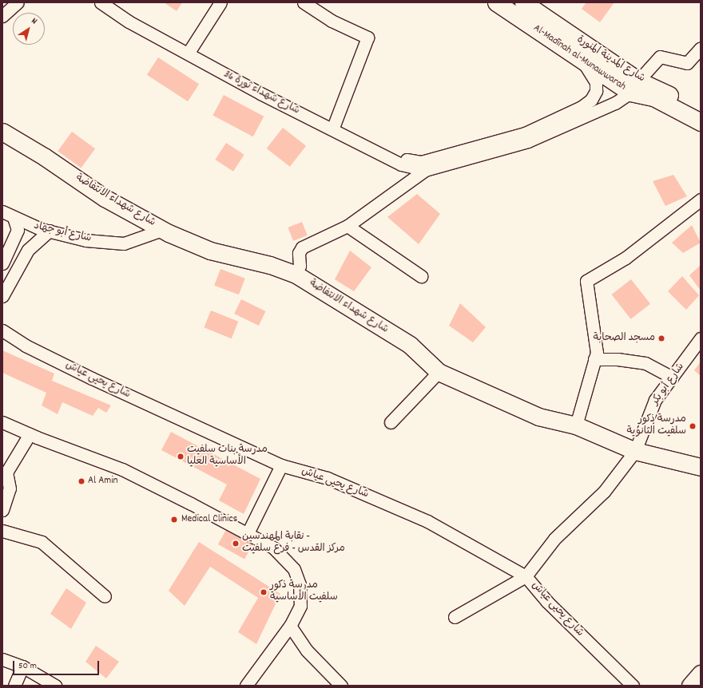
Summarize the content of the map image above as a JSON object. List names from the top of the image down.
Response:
{
  "streets": {
    "main road": ["Al-Madīnah al-Munawwarah", "شارع المدينة المنورة", "شارع شهداء الانتفاضة"],
    "street": [
      "شارع شهداء ثورة 36",
      "شارع أبو جهاد",
      "شارع يحيى عياش",
      "شارع أبو بكر"
    ]
  },
  "crossings": [
    ["Al-Madīnah al-Munawwarah", "شارع المدينة المنورة"],
    ["شارع شهداء الانتفاضة", "شارع أبو جهاد"],
    ["شارع شهداء الانتفاضة", "شارع أبو بكر"],
    ["شارع يحيى عياش", "شارع أبو بكر"]
  ],
  "places": [
    "مسجد الصحابة",
    "مدرسة ذكور سلفيت الثانوية",
    "مدرسة بنات سلفيت الأساسية العليا",
    "Al Amin",
    "Medical Clinics",
    "نقابة المهندسين - مركز القدس - فرع سلفيت",
    "مدرسة ذكور سلفيت الأساسية"
  ],
  "scale_bar": "50 m",
  "north": "top right"
}
